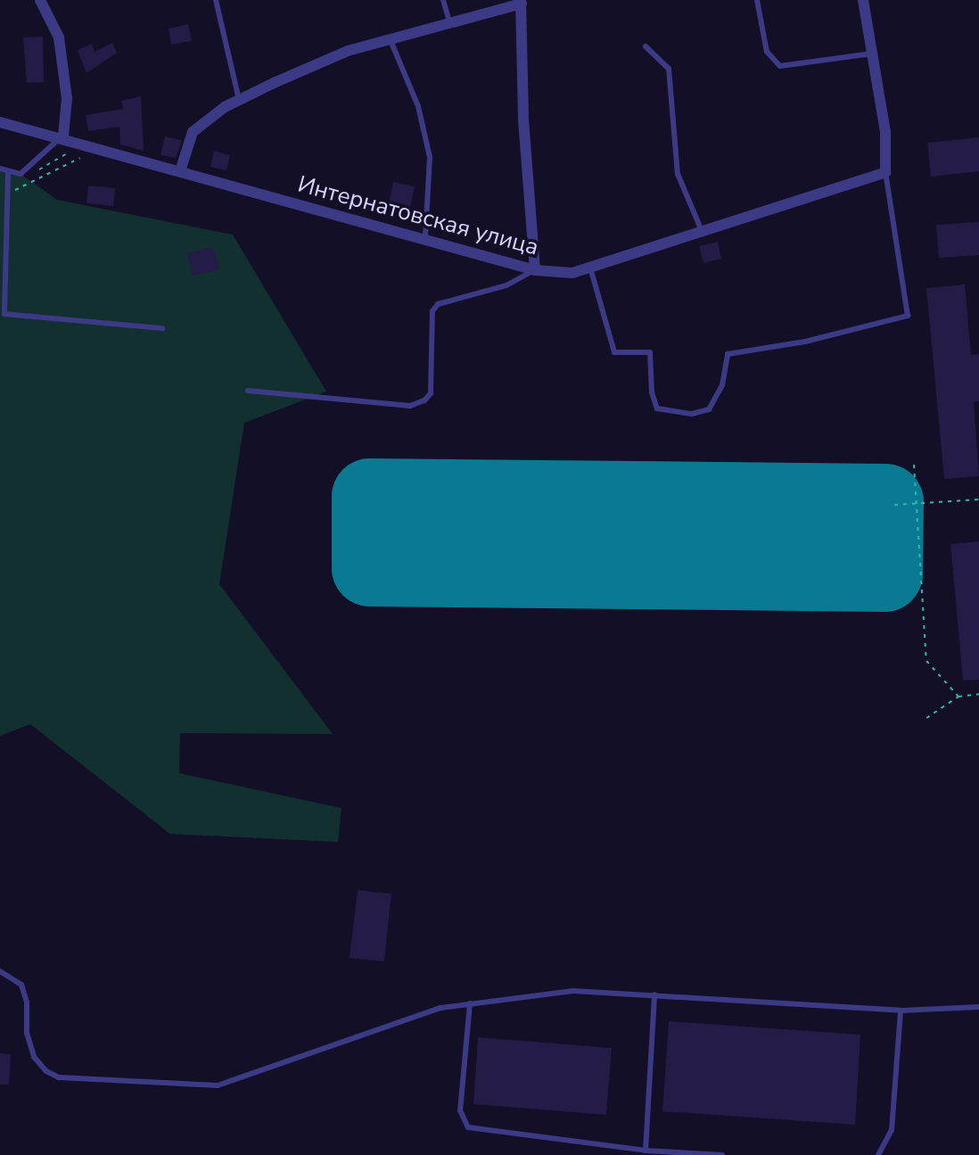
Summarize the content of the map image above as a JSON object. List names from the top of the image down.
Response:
{
  "streets": {
    "street": ["Интернатовская улица"]
  }
}
